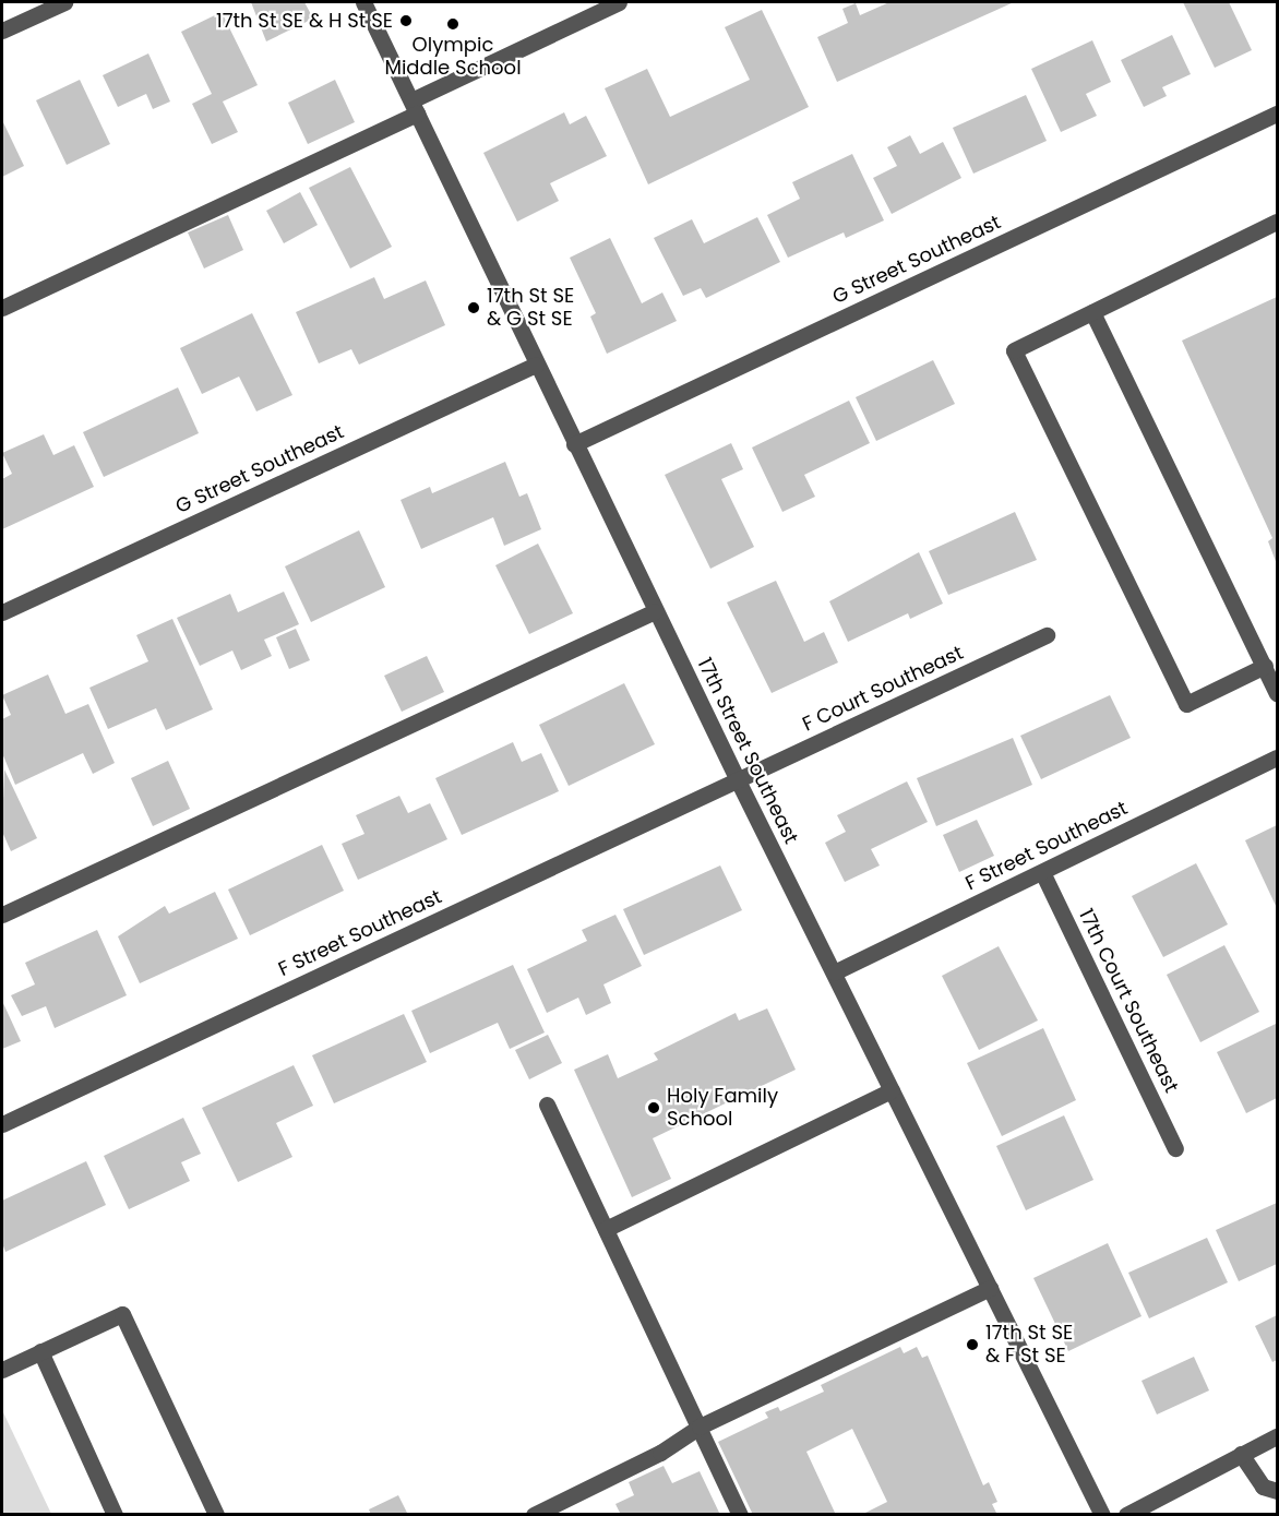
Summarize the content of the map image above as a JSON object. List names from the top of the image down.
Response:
{
  "streets": {
    "street": [
      "G Street Southeast",
      "F Court Southeast",
      "17th Street Southeast",
      "F Street Southeast",
      "17th Court Southeast"
    ]
  },
  "crossings": [
    ["G Street Southeast", "17th Street Southeast"],
    ["F Court Southeast", "17th Street Southeast"],
    ["F Court Southeast", "F Street Southeast"],
    ["17th Street Southeast", "F Street Southeast"],
    ["F Street Southeast", "17th Court Southeast"]
  ],
  "places": [
    "17th St SE & H St SE",
    "Olympic Middle School",
    "17th St SE & G St SE",
    "Holy Family School",
    "17th St SE & F St SE"
  ]
}
